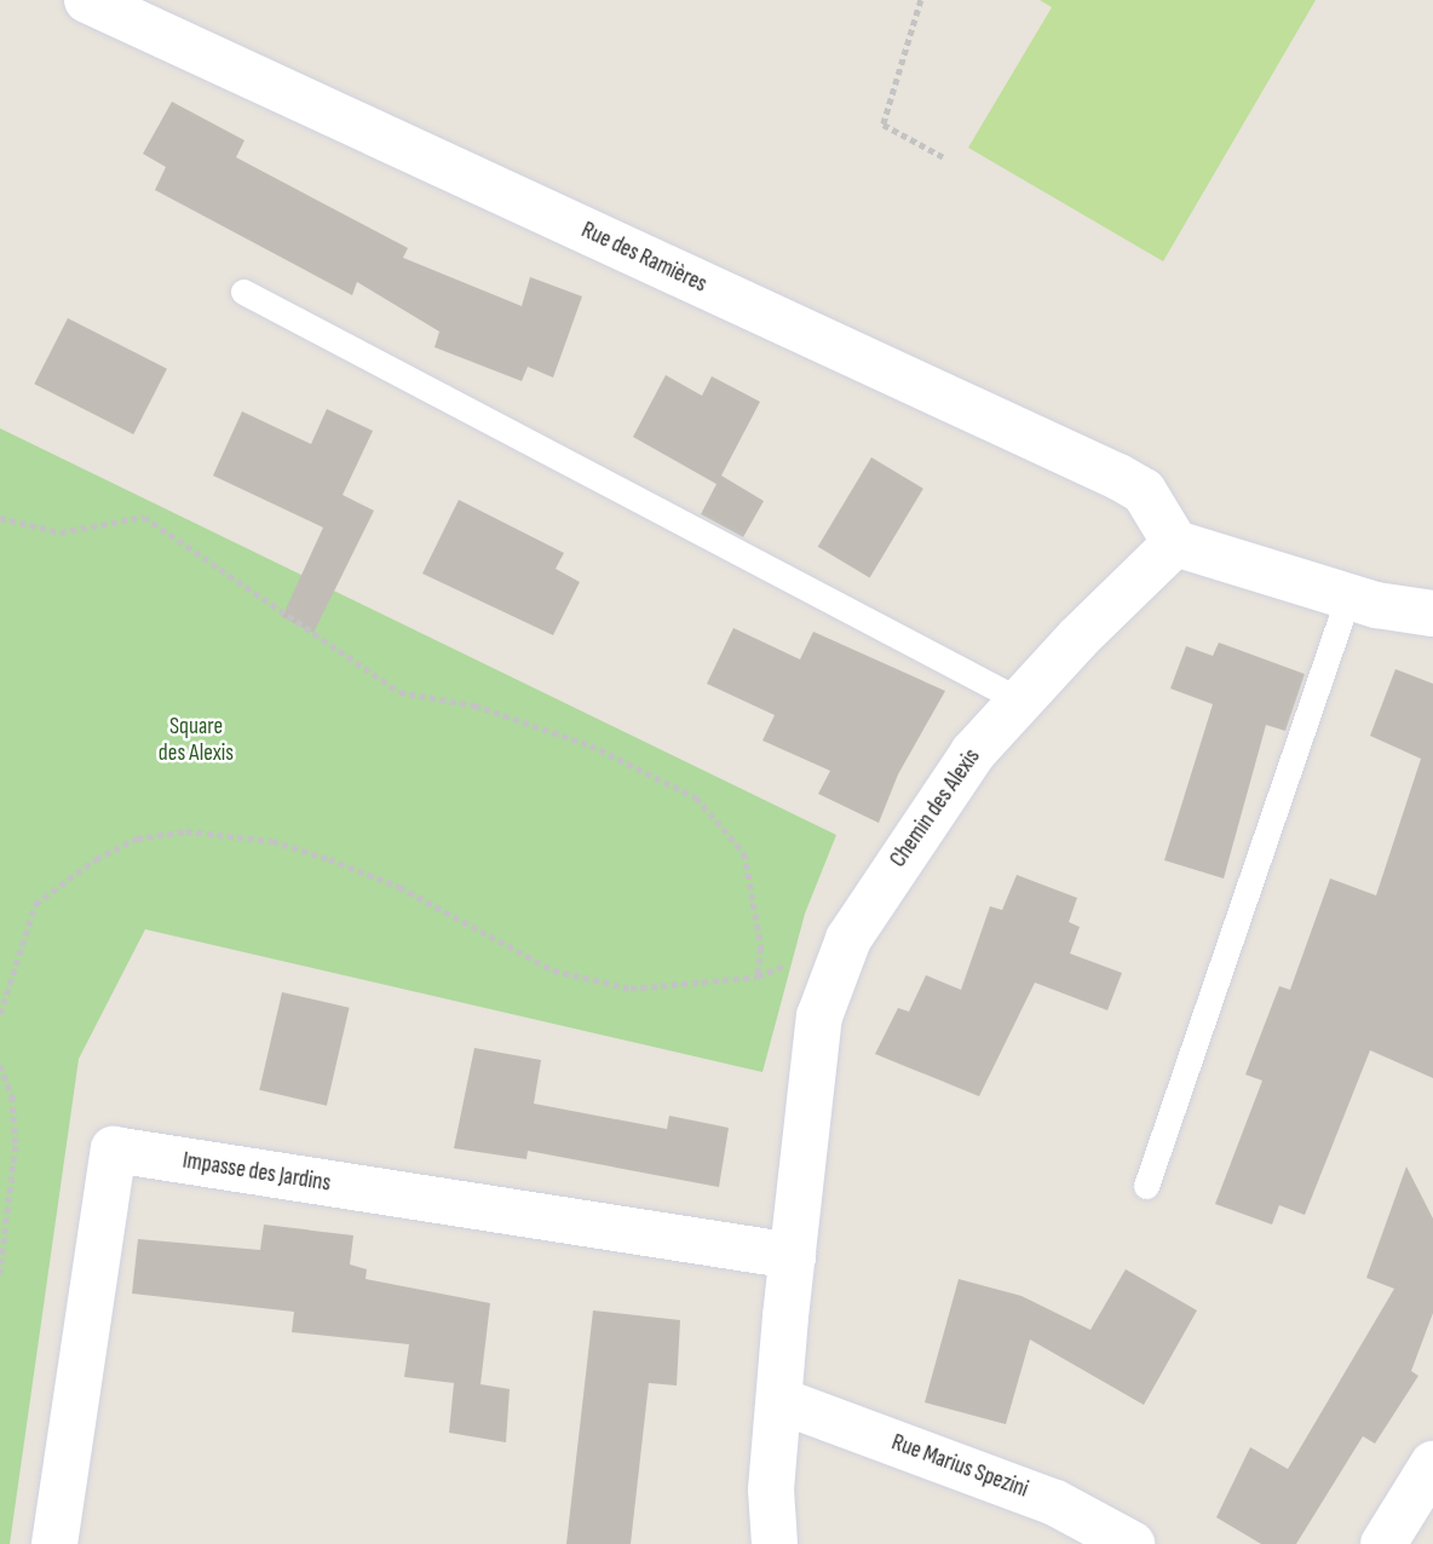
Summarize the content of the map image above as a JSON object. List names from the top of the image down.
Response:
{
  "streets": {
    "street": [
      "Rue des Ramières",
      "Chemin des Alexis",
      "Impasse des Jardins",
      "Rue Marius Spezini"
    ]
  },
  "crossings": [
    ["Rue des Ramières", "Chemin des Alexis"],
    ["Chemin des Alexis", "Impasse des Jardins"],
    ["Chemin des Alexis", "Rue Marius Spezini"]
  ],
  "parks": ["Square des Alexis"]
}
